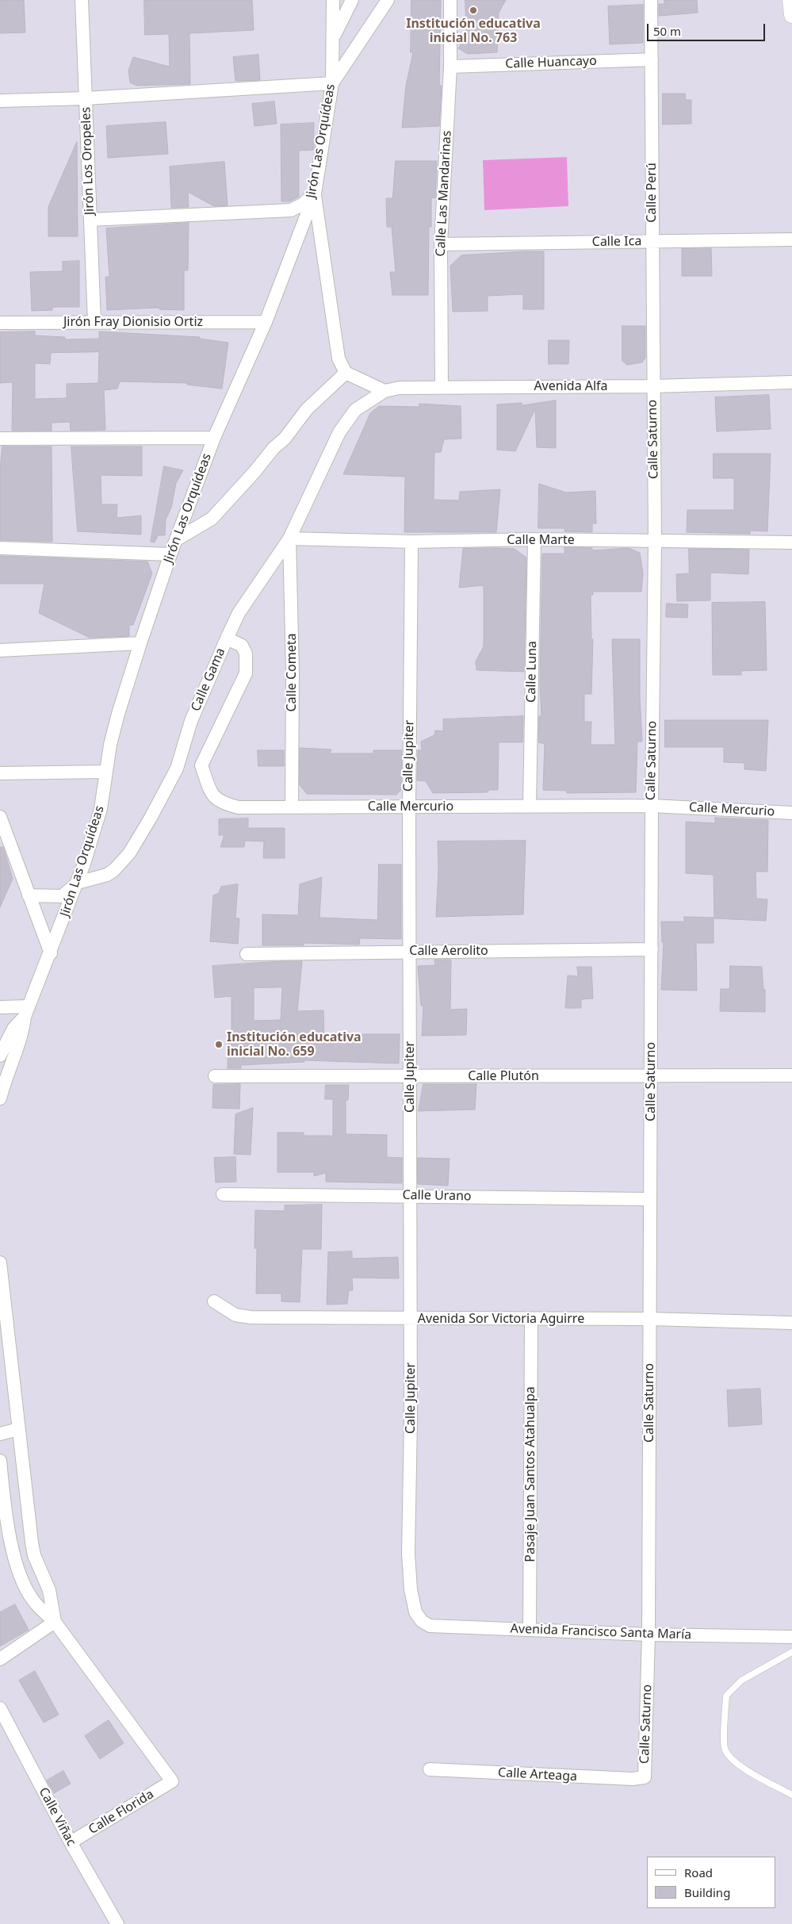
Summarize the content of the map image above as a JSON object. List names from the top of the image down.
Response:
{
  "streets": {
    "street": [
      "Calle Huancayo",
      "Jirón Las Orquídeas",
      "Jirón Los Oropeles",
      "Calle Perú",
      "Calle Las Mandarinas",
      "Calle Ica",
      "Jirón Fray Dionisio Ortiz",
      "Avenida Alfa",
      "Calle Saturno",
      "Calle Marte",
      "Calle Luna",
      "Calle Cometa",
      "Calle Gama",
      "Calle Jupiter",
      "Calle Mercurio",
      "Calle Aerolito",
      "Calle Plutón",
      "Calle Urano",
      "Avenida Sor Victoria Aguirre",
      "Pasaje Juan Santos Atahualpa",
      "Avenida Francisco Santa María",
      "Calle Arteaga",
      "Calle Florida",
      "Calle Viñac"
    ]
  },
  "crossings": [
    ["Calle Huancayo", "Calle Perú"],
    ["Calle Huancayo", "Calle Las Mandarinas"],
    ["Jirón Las Orquídeas", "Jirón Fray Dionisio Ortiz"],
    ["Jirón Las Orquídeas", "Calle Gama"],
    ["Jirón Los Oropeles", "Jirón Fray Dionisio Ortiz"],
    ["Calle Perú", "Calle Ica"],
    ["Calle Perú", "Avenida Alfa"],
    ["Calle Perú", "Calle Saturno"],
    ["Calle Las Mandarinas", "Calle Ica"],
    ["Calle Las Mandarinas", "Avenida Alfa"],
    ["Avenida Alfa", "Calle Saturno"],
    ["Avenida Alfa", "Calle Gama"],
    ["Calle Saturno", "Calle Marte"],
    ["Calle Saturno", "Calle Mercurio"],
    ["Calle Saturno", "Calle Aerolito"],
    ["Calle Saturno", "Calle Plutón"],
    ["Calle Saturno", "Calle Urano"],
    ["Calle Saturno", "Avenida Sor Victoria Aguirre"],
    ["Calle Saturno", "Avenida Francisco Santa María"],
    ["Calle Saturno", "Calle Arteaga"],
    ["Calle Marte", "Calle Luna"],
    ["Calle Marte", "Calle Cometa"],
    ["Calle Marte", "Calle Gama"],
    ["Calle Marte", "Calle Jupiter"],
    ["Calle Luna", "Calle Mercurio"],
    ["Calle Cometa", "Calle Gama"],
    ["Calle Cometa", "Calle Mercurio"],
    ["Calle Gama", "Calle Mercurio"],
    ["Calle Jupiter", "Calle Mercurio"],
    ["Calle Jupiter", "Calle Aerolito"],
    ["Calle Jupiter", "Calle Plutón"],
    ["Calle Jupiter", "Calle Urano"],
    ["Calle Jupiter", "Avenida Sor Victoria Aguirre"],
    ["Calle Jupiter", "Avenida Francisco Santa María"],
    ["Avenida Sor Victoria Aguirre", "Pasaje Juan Santos Atahualpa"],
    ["Pasaje Juan Santos Atahualpa", "Avenida Francisco Santa María"],
    ["Calle Florida", "Calle Viñac"]
  ],
  "places": ["Institución educativa inicial No. 763", "Institución educativa inicial No. 659"],
  "legend": ["Road", "Building"],
  "scale_bar": "50 m"
}
